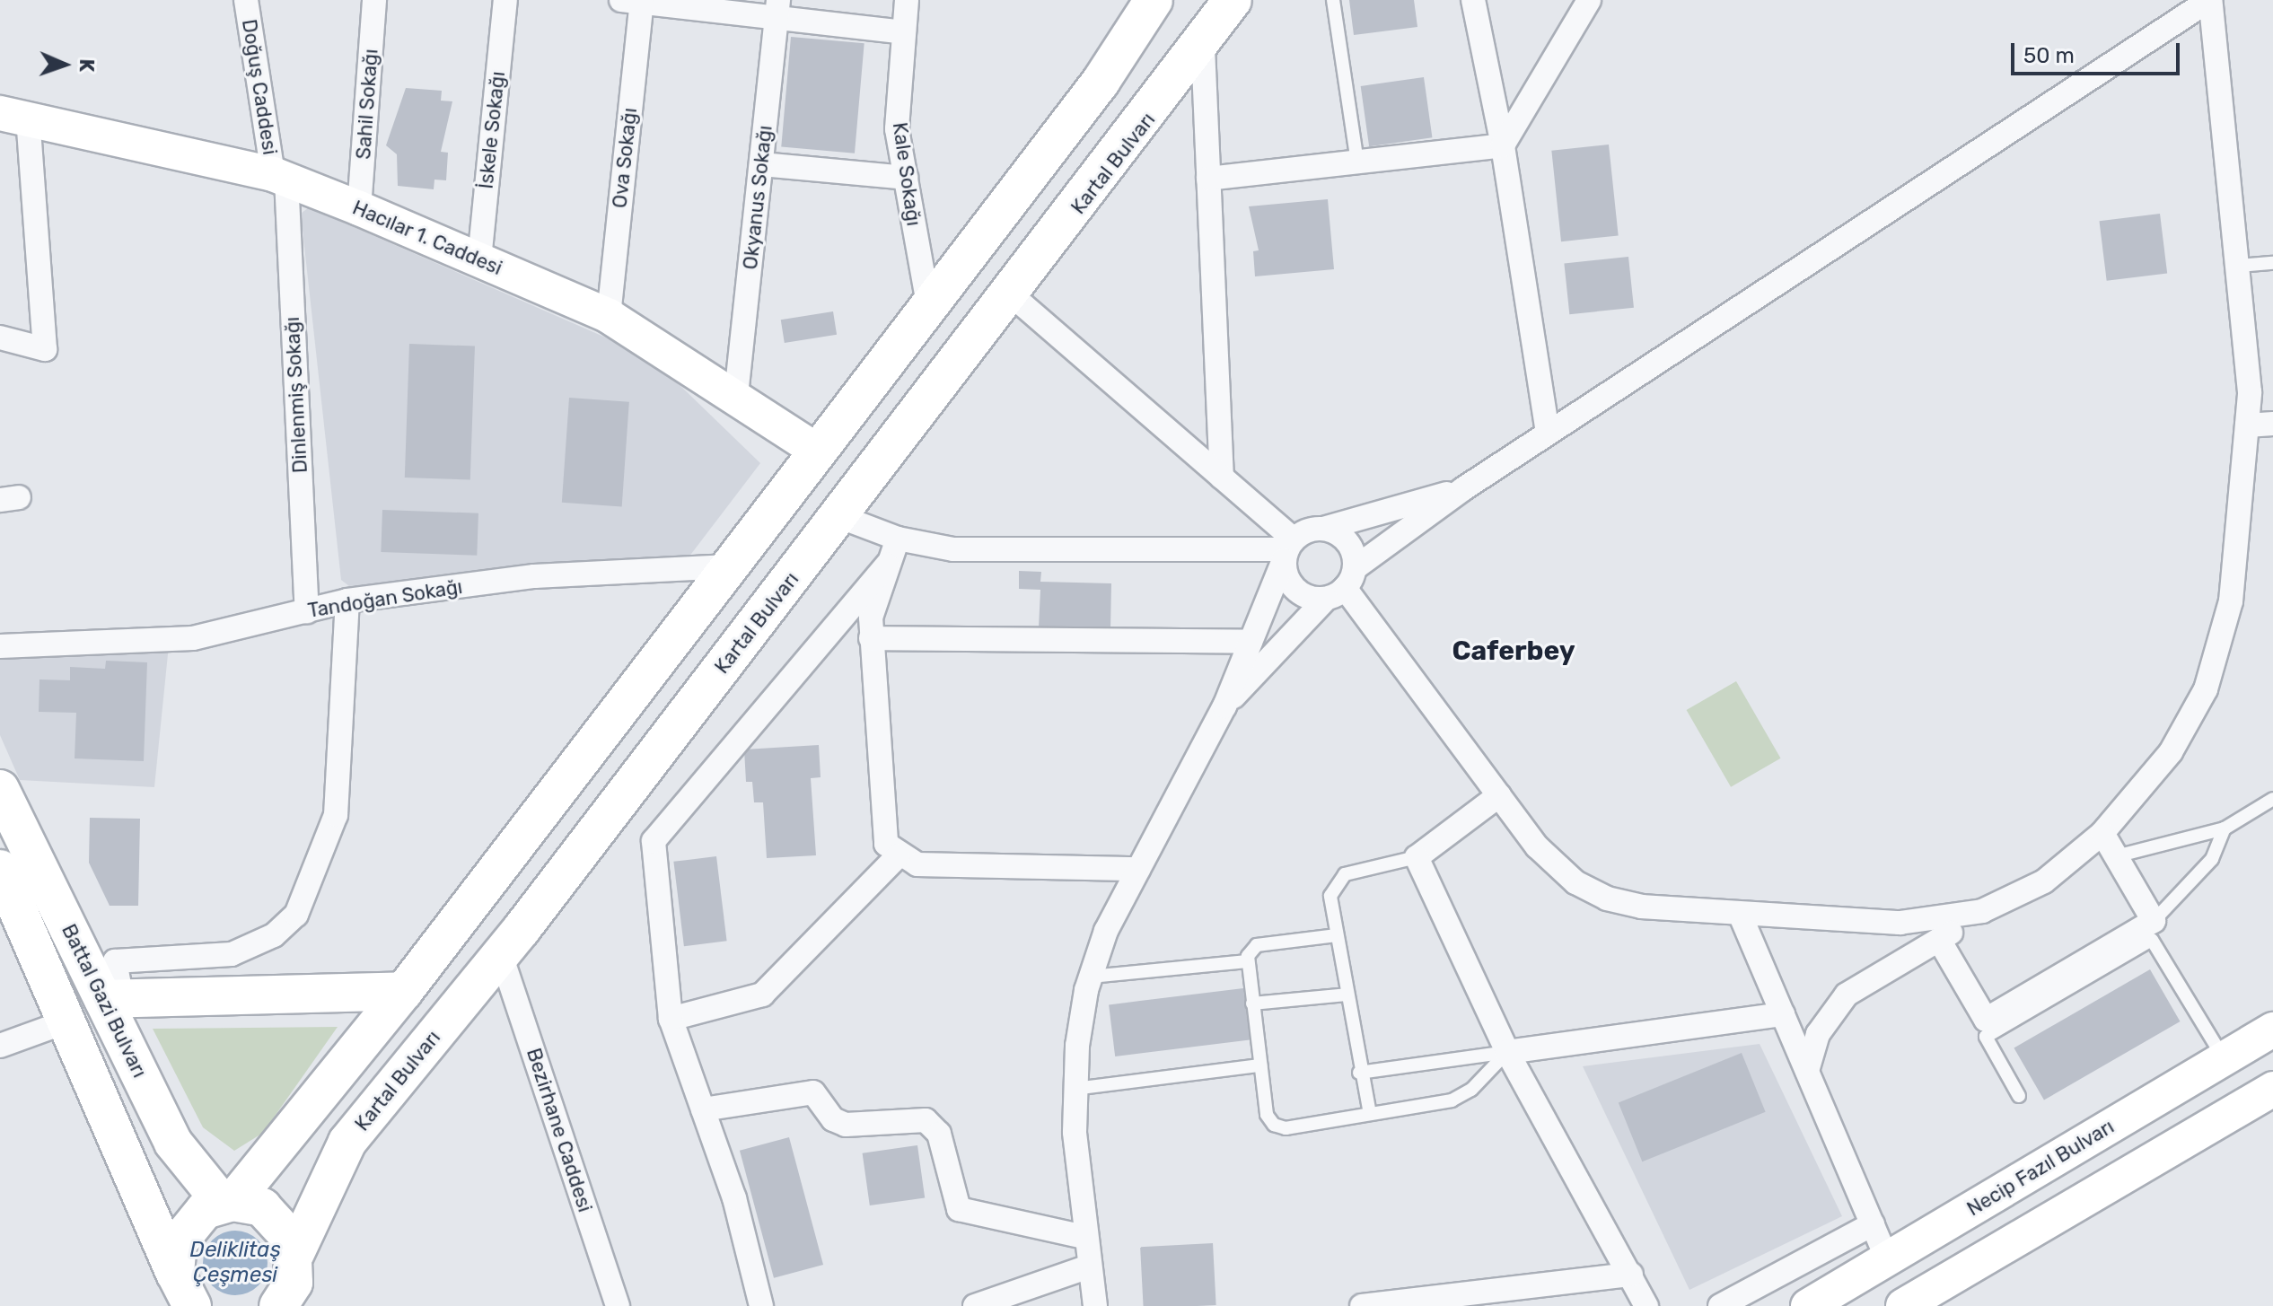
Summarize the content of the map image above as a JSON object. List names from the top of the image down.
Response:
{
  "streets": {
    "main road": ["Kartal Bulvarı", "Battal Gazi Bulvarı"],
    "street": [
      "Doğuş Caddesi",
      "Sahil Sokağı",
      "İskele Sokağı",
      "Ova Sokağı",
      "Kale Sokağı",
      "Okyanus Sokağı",
      "Hacılar 1. Caddesi",
      "Dinlenmiş Sokağı",
      "Tandoğan Sokağı",
      "Bezirhane Caddesi",
      "Necip Fazıl Bulvarı"
    ]
  },
  "crossings": [
    ["Doğuş Caddesi", "Hacılar 1. Caddesi"],
    ["Doğuş Caddesi", "Dinlenmiş Sokağı"],
    ["Sahil Sokağı", "Hacılar 1. Caddesi"],
    ["İskele Sokağı", "Hacılar 1. Caddesi"],
    ["Ova Sokağı", "Hacılar 1. Caddesi"],
    ["Kartal Bulvarı", "Bezirhane Caddesi"],
    ["Okyanus Sokağı", "Hacılar 1. Caddesi"],
    ["Hacılar 1. Caddesi", "Dinlenmiş Sokağı"],
    ["Dinlenmiş Sokağı", "Tandoğan Sokağı"]
  ],
  "districts": ["Caferbey"],
  "water": ["Deliklitaş Çeşmesi"],
  "scale_bar": "50 m",
  "north": "right"
}
